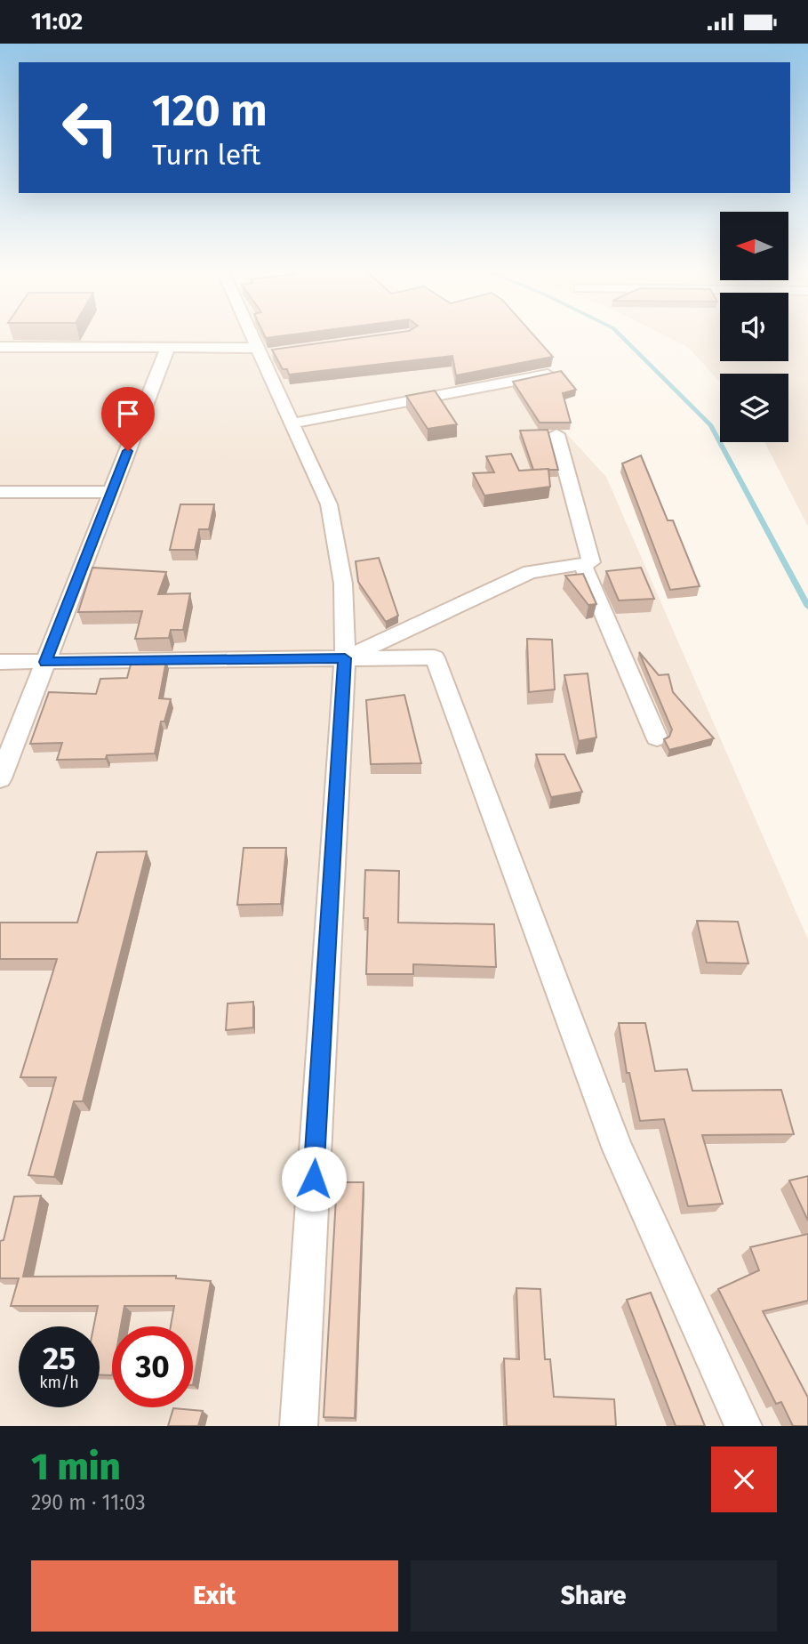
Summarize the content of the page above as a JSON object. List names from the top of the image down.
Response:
{
  "north": "left",
  "page": {
    "status": "11:02",
    "turn": ["120 m", "Turn left"],
    "speed": "25 km/h",
    "limit": "30",
    "heading": ["1 min", "290 m · 11:03"],
    "buttons": ["Exit", "Share"]
  }
}
